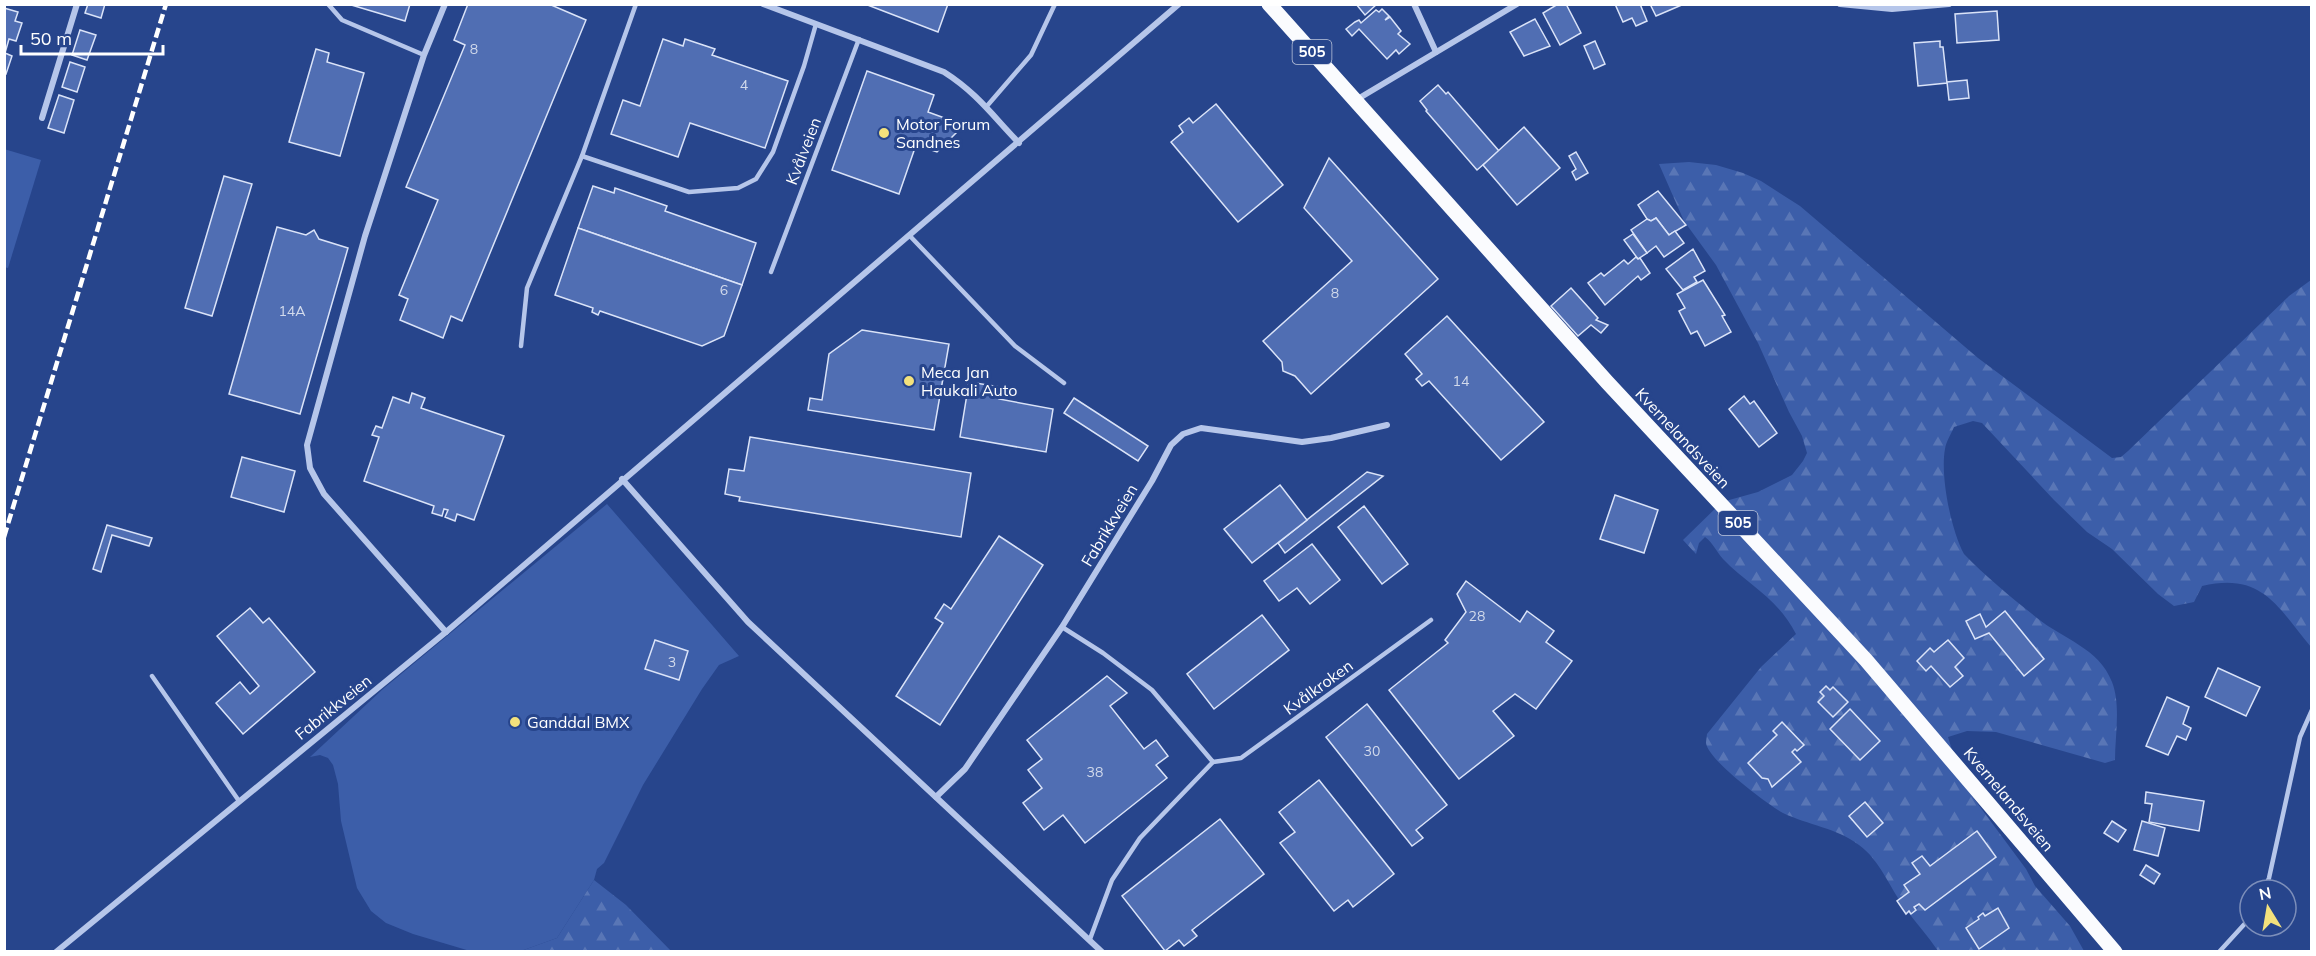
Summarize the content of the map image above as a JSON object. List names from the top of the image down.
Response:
{
  "streets": {
    "main road": ["505", "Kvernelandsveien"],
    "street": ["Fabrikkveien"],
    "lane": ["Kvålveien", "Kvålkroken"]
  },
  "places": ["Motor Forum Sandnes", "Meca Jan Haukali Auto", "Ganddal BMX"],
  "house_numbers": [
    "8",
    "4",
    "6",
    "8",
    "14A",
    "14",
    "28",
    "3",
    "30",
    "38"
  ],
  "scale_bar": "50 m",
  "north": "top"
}
